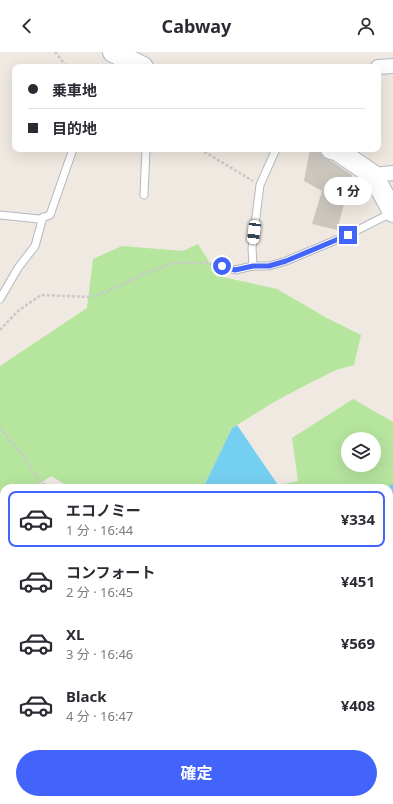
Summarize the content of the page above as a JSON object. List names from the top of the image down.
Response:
{
  "page": {
    "header": "Cabway",
    "banner": ["乗車地", "目的地"],
    "bubble": "1 分",
    "list": [
      {
        "name": "エコノミー",
        "note": "1 分 · 16:44",
        "value": "¥334"
      },
      {
        "name": "コンフォート",
        "note": "2 分 · 16:45",
        "value": "¥451"
      },
      {
        "name": "XL",
        "note": "3 分 · 16:46",
        "value": "¥569"
      },
      {
        "name": "Black",
        "note": "4 分 · 16:47",
        "value": "¥408"
      }
    ],
    "buttons": "確定"
  }
}
